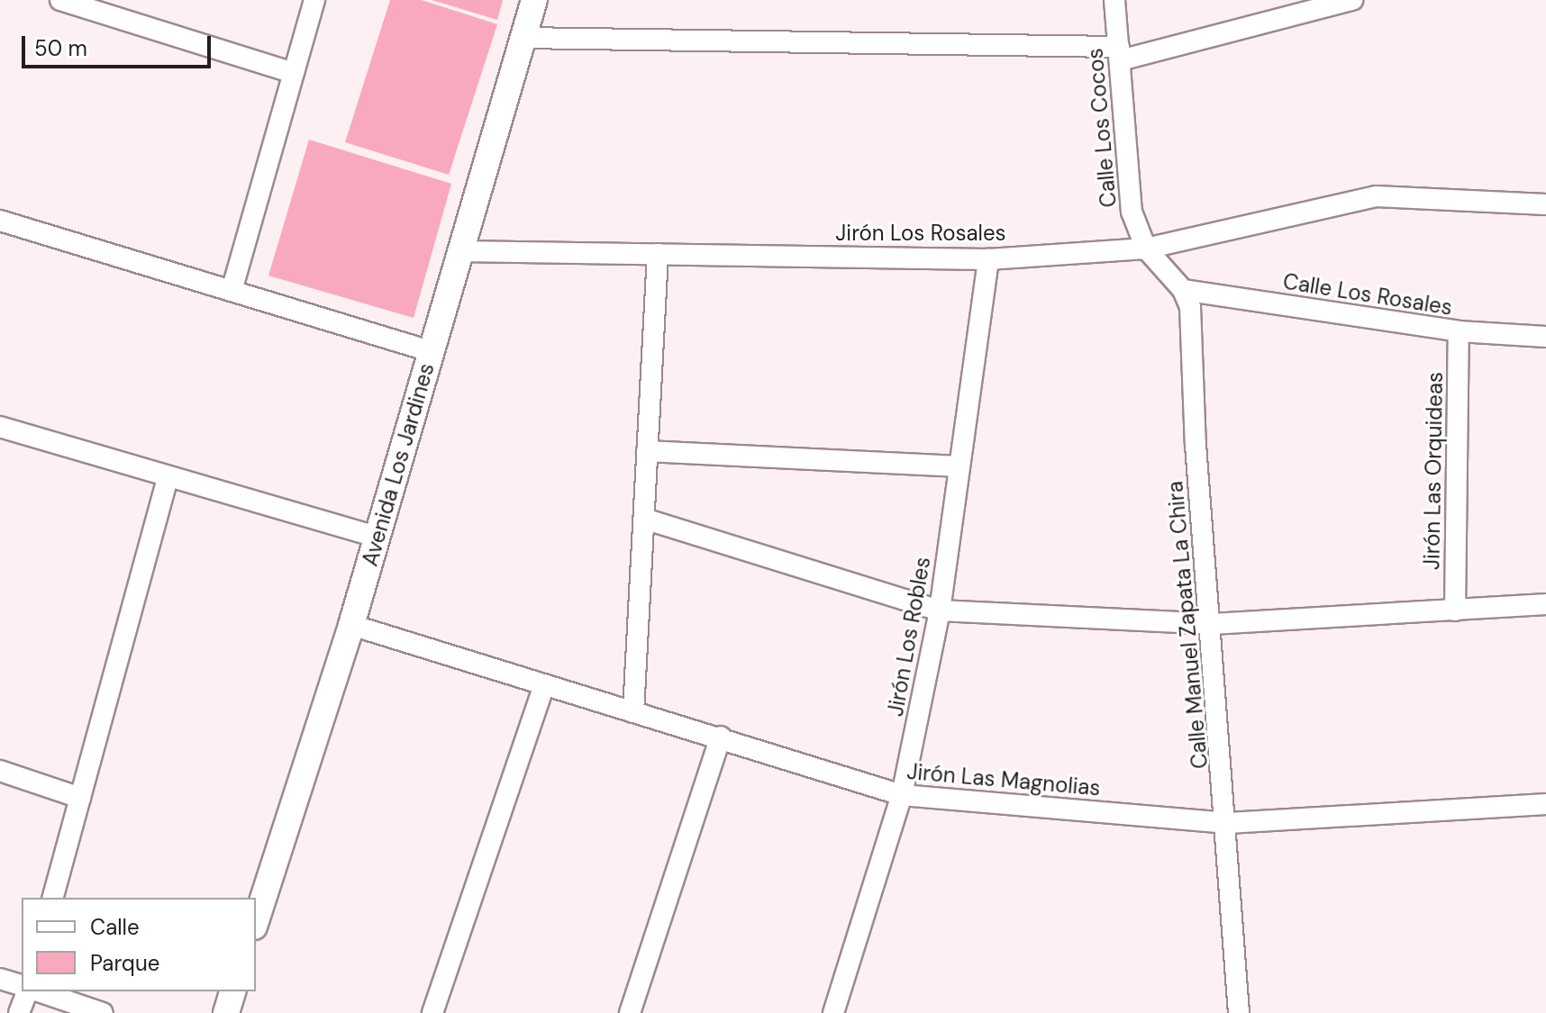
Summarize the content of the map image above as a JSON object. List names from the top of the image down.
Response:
{
  "streets": {
    "street": [
      "Calle Los Cocos",
      "Jirón Los Rosales",
      "Calle Los Rosales",
      "Avenida Los Jardines",
      "Jirón Las Orquideas",
      "Calle Manuel Zapata La Chira",
      "Jirón Los Robles",
      "Jirón Las Magnolias"
    ]
  },
  "crossings": [
    ["Calle Los Cocos", "Jirón Los Rosales"],
    ["Calle Los Cocos", "Calle Manuel Zapata La Chira"],
    ["Jirón Los Rosales", "Avenida Los Jardines"],
    ["Jirón Los Rosales", "Calle Manuel Zapata La Chira"],
    ["Jirón Los Rosales", "Jirón Los Robles"],
    ["Calle Los Rosales", "Jirón Las Orquideas"],
    ["Calle Los Rosales", "Calle Manuel Zapata La Chira"],
    ["Avenida Los Jardines", "Jirón Las Magnolias"],
    ["Calle Manuel Zapata La Chira", "Jirón Las Magnolias"],
    ["Jirón Los Robles", "Jirón Las Magnolias"]
  ],
  "legend": ["Calle", "Parque"],
  "scale_bar": "50 m"
}
